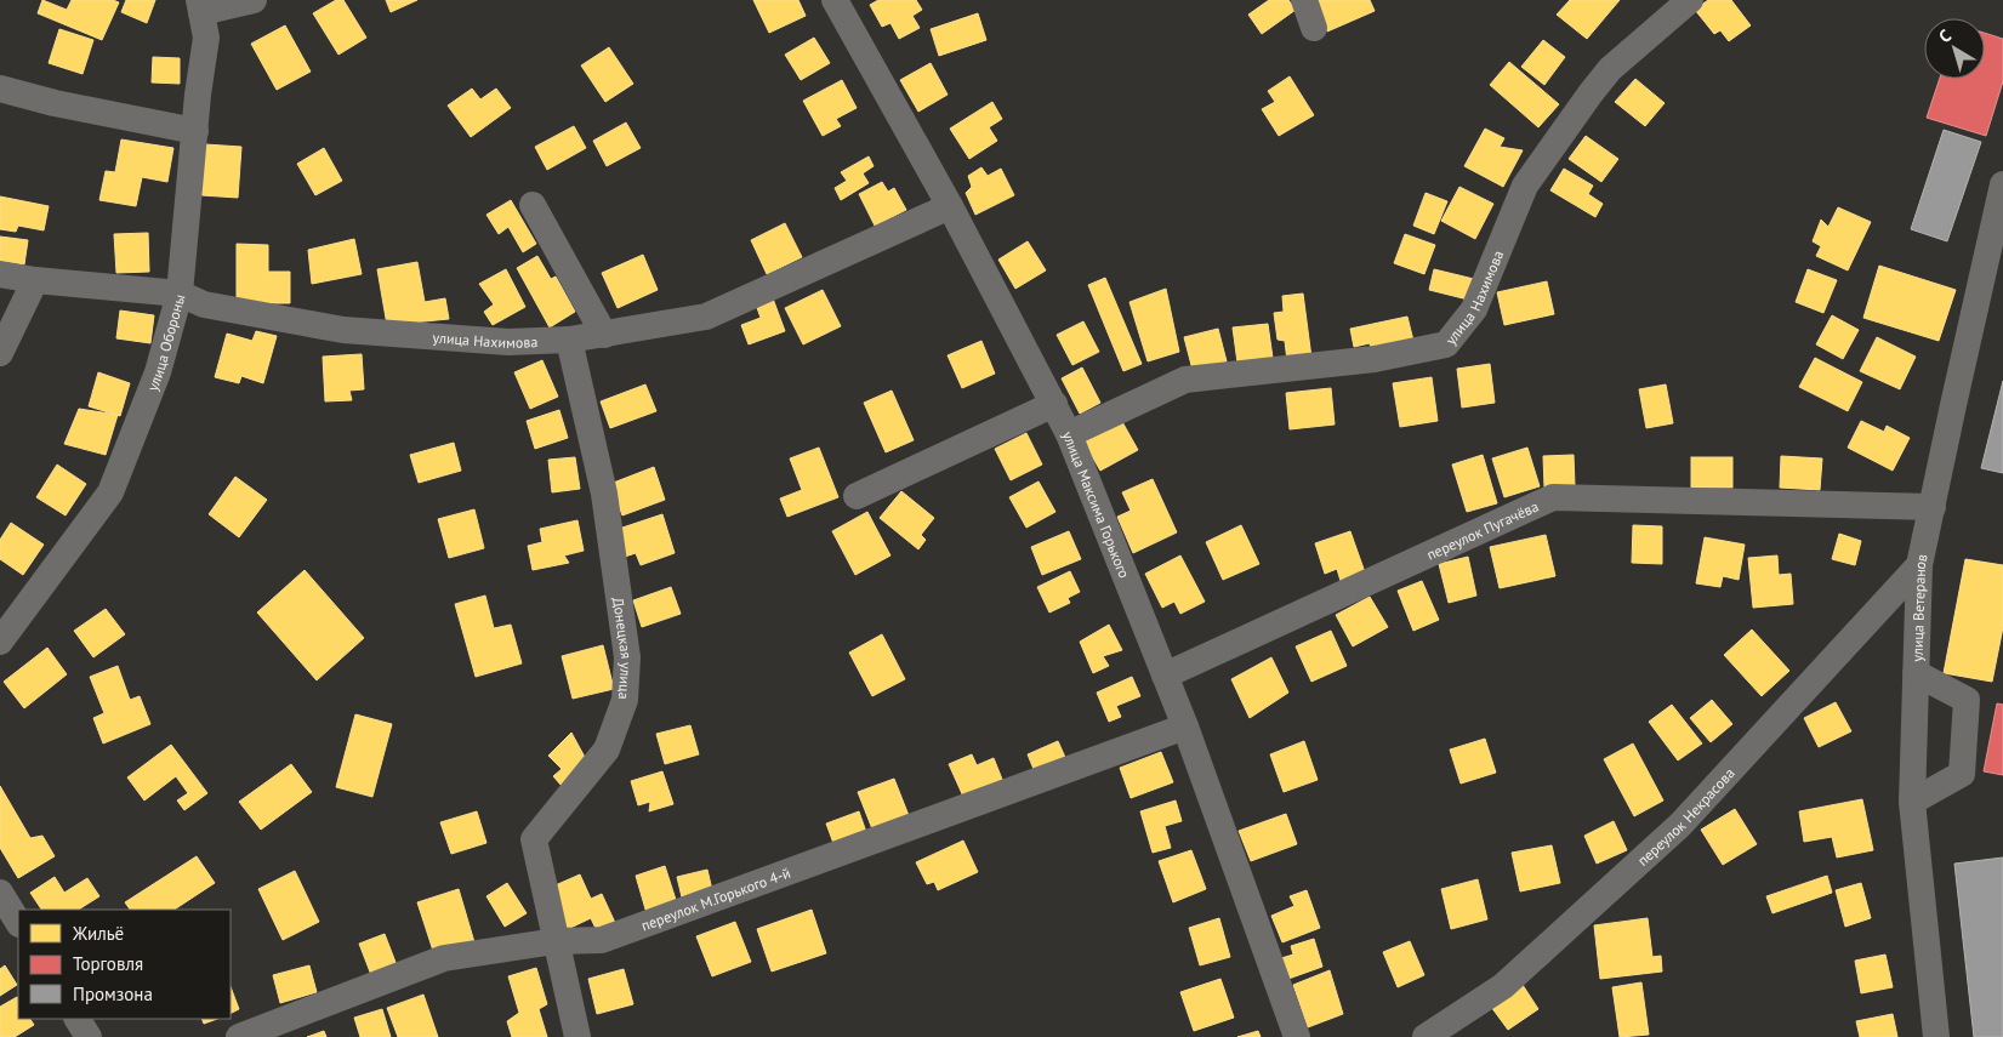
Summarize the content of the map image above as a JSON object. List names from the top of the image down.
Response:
{
  "streets": {
    "street": [
      "улица Нахимова",
      "улица Обороны",
      "улица Максима Горького",
      "переулок Пугачёва",
      "улица Ветеранов",
      "Донецкая улица",
      "переулок Некрасова",
      "переулок М.Горького 4-й"
    ]
  },
  "crossings": [
    ["улица Нахимова", "улица Обороны"],
    ["улица Нахимова", "улица Максима Горького"],
    ["улица Нахимова", "Донецкая улица"],
    ["улица Максима Горького", "переулок Пугачёва"],
    ["улица Максима Горького", "переулок М.Горького 4-й"],
    ["переулок Пугачёва", "улица Ветеранов"],
    ["улица Ветеранов", "переулок Некрасова"],
    ["Донецкая улица", "переулок М.Горького 4-й"]
  ],
  "legend": ["Жильё", "Торговля", "Промзона"],
  "north": "top left"
}
